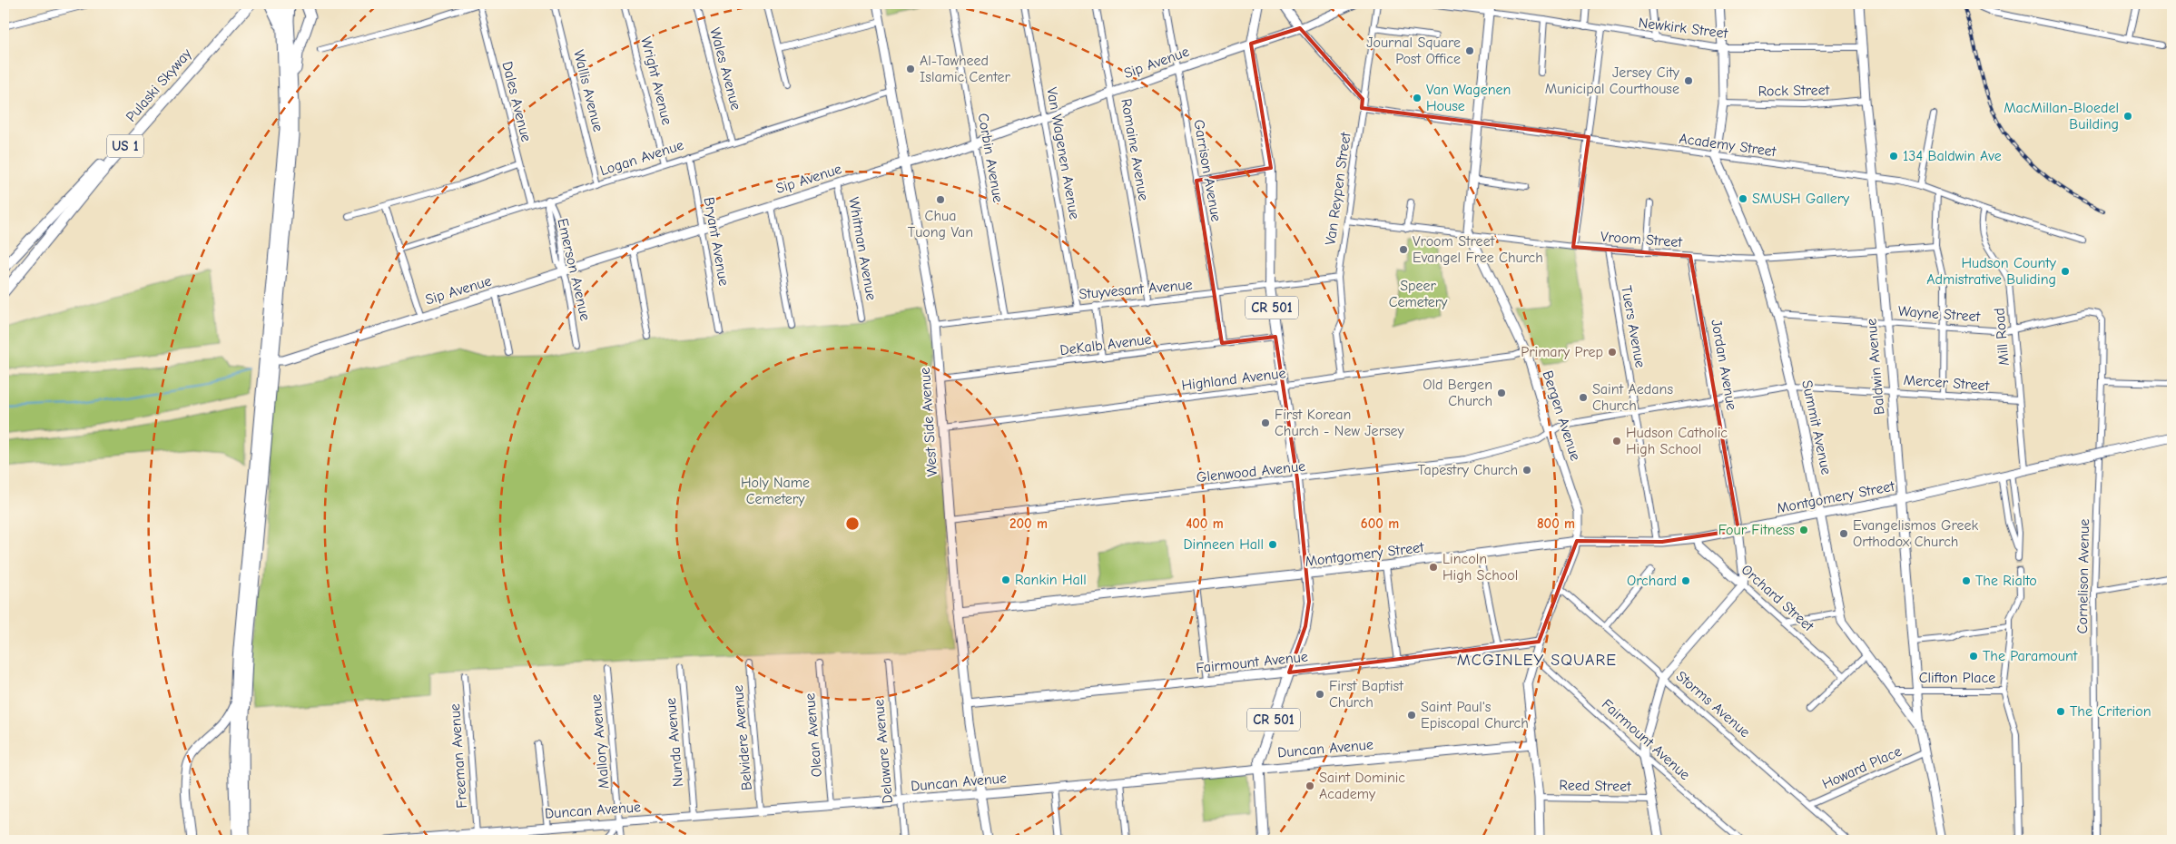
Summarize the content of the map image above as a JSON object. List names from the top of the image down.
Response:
{
  "streets": {
    "highway": ["Pulaski Skyway", "US 1"],
    "main road": ["CR 501"],
    "street": [
      "Newkirk Street",
      "Sip Avenue",
      "Wales Avenue",
      "Wright Avenue",
      "Wallis Avenue",
      "Rock Street",
      "Dales Avenue",
      "Academy Street",
      "Romaine Avenue",
      "Van Wagenen Avenue",
      "Logan Avenue",
      "Corbin Avenue",
      "Garrison Avenue",
      "Van Reypen Street",
      "Vroom Street",
      "Bryant Avenue",
      "Whitman Avenue",
      "Emerson Avenue",
      "Stuyvesant Avenue",
      "Wayne Street",
      "Tuers Avenue",
      "Mill Road",
      "DeKalb Avenue",
      "Jordan Avenue",
      "Baldwin Avenue",
      "Highland Avenue",
      "Mercer Street",
      "Bergen Avenue",
      "West Side Avenue",
      "Summit Avenue",
      "Glenwood Avenue",
      "Montgomery Street",
      "Cornelison Avenue",
      "Orchard Street",
      "Fairmount Avenue",
      "Clifton Place",
      "Storms Avenue",
      "Olean Avenue",
      "Belvidere Avenue",
      "Mallory Avenue",
      "Nunda Avenue",
      "Duncan Avenue",
      "Delaware Avenue",
      "Freeman Avenue",
      "Howard Place",
      "Reed Street"
    ]
  },
  "crossings": [
    ["Newkirk Street", "Baldwin Avenue"],
    ["Newkirk Street", "Bergen Avenue"],
    ["Sip Avenue", "Romaine Avenue"],
    ["Sip Avenue", "Van Wagenen Avenue"],
    ["Sip Avenue", "Corbin Avenue"],
    ["Sip Avenue", "Garrison Avenue"],
    ["Sip Avenue", "Bryant Avenue"],
    ["Sip Avenue", "Whitman Avenue"],
    ["Sip Avenue", "Emerson Avenue"],
    ["Sip Avenue", "CR 501"],
    ["Sip Avenue", "West Side Avenue"],
    ["Wales Avenue", "Logan Avenue"],
    ["Wright Avenue", "Logan Avenue"],
    ["Wallis Avenue", "Logan Avenue"],
    ["Rock Street", "Baldwin Avenue"],
    ["Dales Avenue", "Logan Avenue"],
    ["Academy Street", "Van Reypen Street"],
    ["Academy Street", "Mill Road"],
    ["Academy Street", "Baldwin Avenue"],
    ["Academy Street", "Bergen Avenue"],
    ["Academy Street", "Summit Avenue"],
    ["Romaine Avenue", "Stuyvesant Avenue"],
    ["Van Wagenen Avenue", "Stuyvesant Avenue"],
    ["Logan Avenue", "Bryant Avenue"],
    ["Logan Avenue", "Emerson Avenue"],
    ["Logan Avenue", "West Side Avenue"],
    ["Corbin Avenue", "Stuyvesant Avenue"],
    ["Garrison Avenue", "Stuyvesant Avenue"],
    ["Garrison Avenue", "DeKalb Avenue"],
    ["Van Reypen Street", "Vroom Street"],
    ["Van Reypen Street", "Stuyvesant Avenue"],
    ["Van Reypen Street", "Highland Avenue"],
    ["Vroom Street", "Tuers Avenue"],
    ["Vroom Street", "Jordan Avenue"],
    ["Vroom Street", "Baldwin Avenue"],
    ["Vroom Street", "Bergen Avenue"],
    ["Vroom Street", "Summit Avenue"],
    ["Stuyvesant Avenue", "CR 501"],
    ["Stuyvesant Avenue", "West Side Avenue"],
    ["CR 501", "DeKalb Avenue"],
    ["CR 501", "Highland Avenue"],
    ["CR 501", "Glenwood Avenue"],
    ["CR 501", "Montgomery Street"],
    ["CR 501", "Fairmount Avenue"],
    ["CR 501", "Duncan Avenue"],
    ["Wayne Street", "Mill Road"],
    ["Wayne Street", "Baldwin Avenue"],
    ["Wayne Street", "Summit Avenue"],
    ["Wayne Street", "Cornelison Avenue"],
    ["Tuers Avenue", "Mercer Street"],
    ["Tuers Avenue", "Montgomery Street"],
    ["Mill Road", "Mercer Street"],
    ["Mill Road", "Montgomery Street"],
    ["DeKalb Avenue", "West Side Avenue"],
    ["Jordan Avenue", "Mercer Street"],
    ["Jordan Avenue", "Montgomery Street"],
    ["Jordan Avenue", "Orchard Street"],
    ["Baldwin Avenue", "Mercer Street"],
    ["Baldwin Avenue", "Summit Avenue"],
    ["Baldwin Avenue", "Montgomery Street"],
    ["Baldwin Avenue", "Clifton Place"],
    ["Highland Avenue", "Bergen Avenue"],
    ["Highland Avenue", "West Side Avenue"],
    ["Mercer Street", "Bergen Avenue"],
    ["Mercer Street", "Summit Avenue"],
    ["Mercer Street", "Glenwood Avenue"],
    ["Bergen Avenue", "Glenwood Avenue"],
    ["Bergen Avenue", "Montgomery Street"],
    ["Bergen Avenue", "Fairmount Avenue"],
    ["Bergen Avenue", "Storms Avenue"],
    ["Bergen Avenue", "Duncan Avenue"],
    ["Bergen Avenue", "Reed Street"],
    ["West Side Avenue", "Glenwood Avenue"],
    ["West Side Avenue", "Montgomery Street"],
    ["West Side Avenue", "Fairmount Avenue"],
    ["West Side Avenue", "Duncan Avenue"],
    ["Summit Avenue", "Montgomery Street"],
    ["Summit Avenue", "Clifton Place"],
    ["Summit Avenue", "Howard Place"],
    ["Montgomery Street", "Orchard Street"],
    ["Storms Avenue", "Howard Place"],
    ["Olean Avenue", "Duncan Avenue"],
    ["Belvidere Avenue", "Duncan Avenue"],
    ["Mallory Avenue", "Duncan Avenue"],
    ["Nunda Avenue", "Duncan Avenue"],
    ["Duncan Avenue", "Delaware Avenue"],
    ["Duncan Avenue", "Freeman Avenue"]
  ],
  "districts": ["MCGINLEY SQUARE"],
  "parks": ["Speer Cemetery", "Holy Name Cemetery"],
  "places": [
    "Journal Square Post Office",
    "Al-Tawheed Islamic Center",
    "Jersey City Municipal Courthouse",
    "Van Wagenen House",
    "MacMillan-Bloedel Building",
    "134 Baldwin Ave",
    "SMUSH Gallery",
    "Chua Tuong Van",
    "Vroom Street Evangel Free Church",
    "Hudson County Admistrative Buliding",
    "Primary Prep",
    "Old Bergen Church",
    "Saint Aedans Church",
    "First Korean Church - New Jersey",
    "Hudson Catholic High School",
    "Tapestry Church",
    "Four Fitness",
    "Evangelismos Greek Orthodox Church",
    "Dinneen Hall",
    "Lincoln High School",
    "Rankin Hall",
    "Orchard",
    "The Rialto",
    "The Paramount",
    "First Baptist Church",
    "The Criterion",
    "Saint Paul's Episcopal Church",
    "Saint Dominic Academy"
  ],
  "rings": [
    "200 m",
    "400 m",
    "600 m",
    "800 m"
  ]
}
